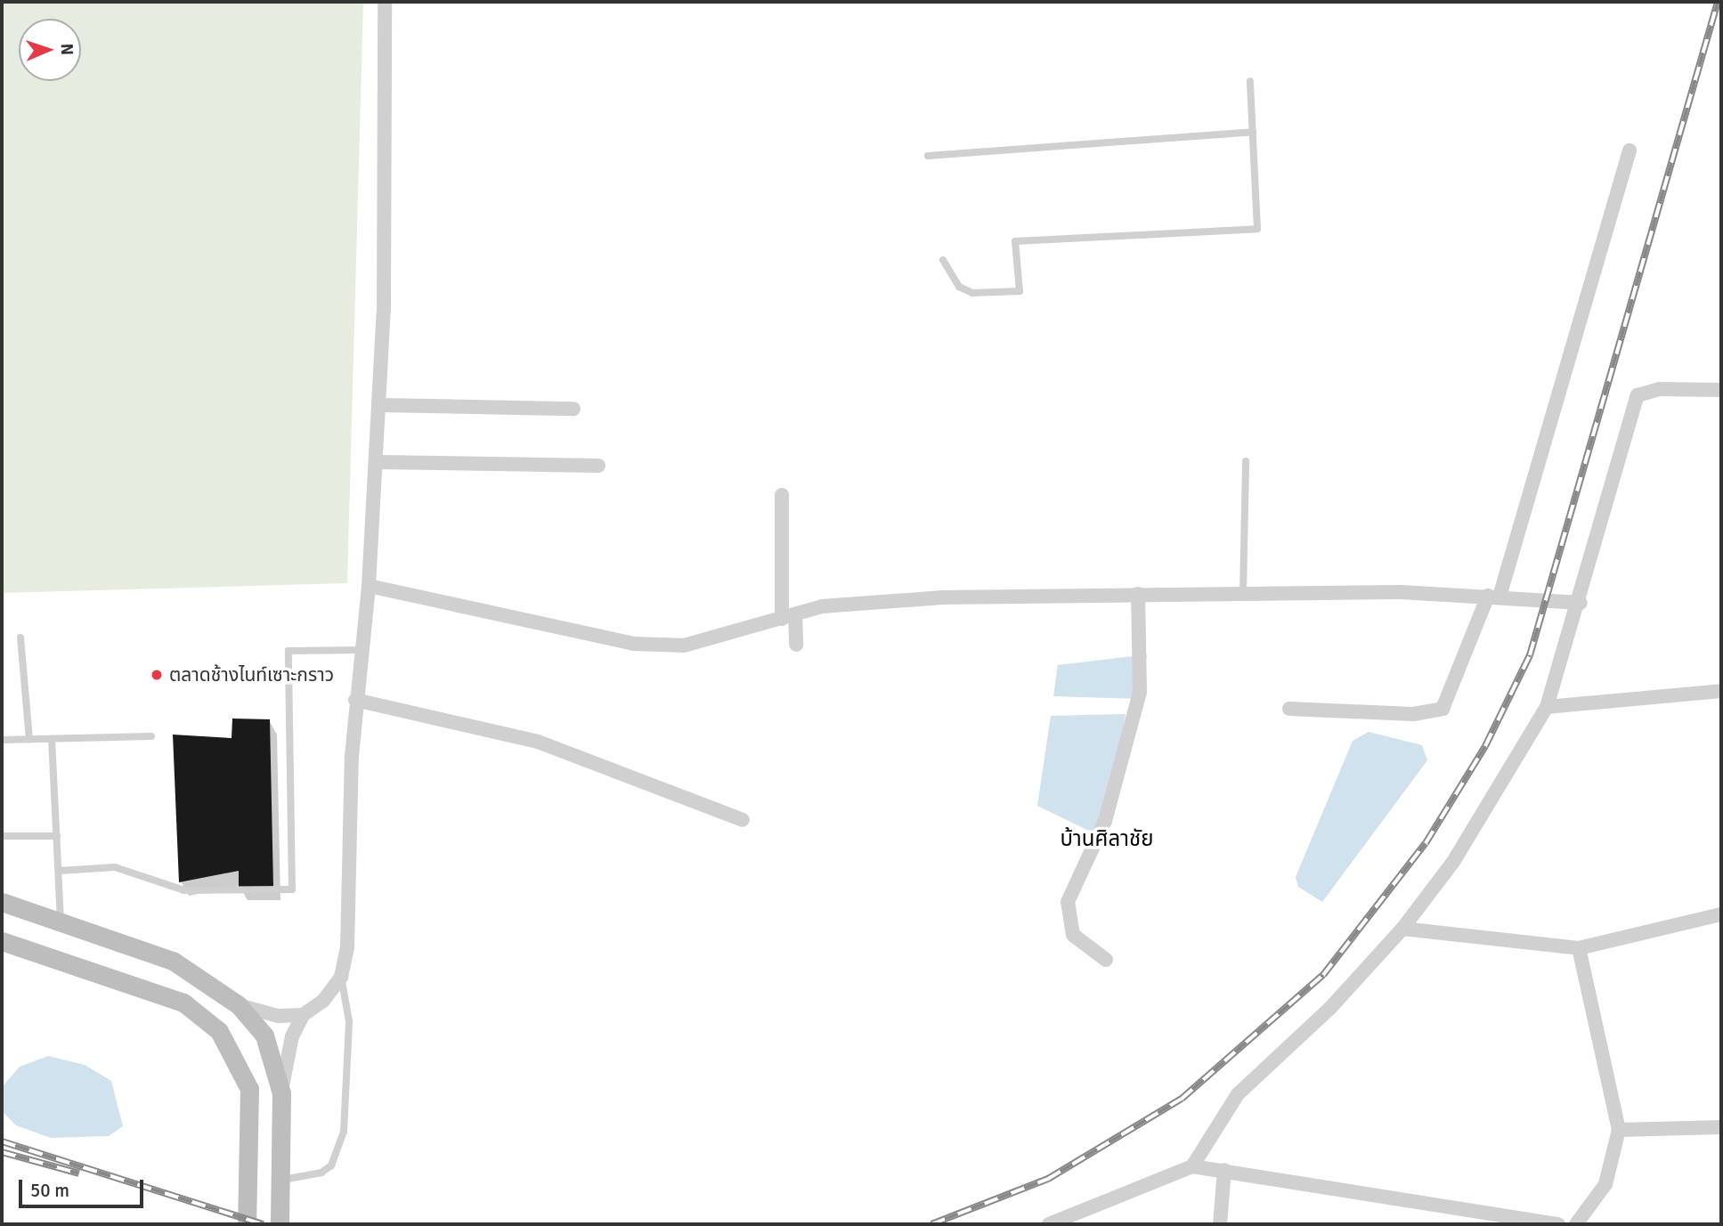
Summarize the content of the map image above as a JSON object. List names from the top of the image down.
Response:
{
  "districts": ["บ้านศิลาชัย"],
  "places": ["ตลาดช้างไนท์เซาะกราว"],
  "scale_bar": "50 m",
  "north": "right"
}
